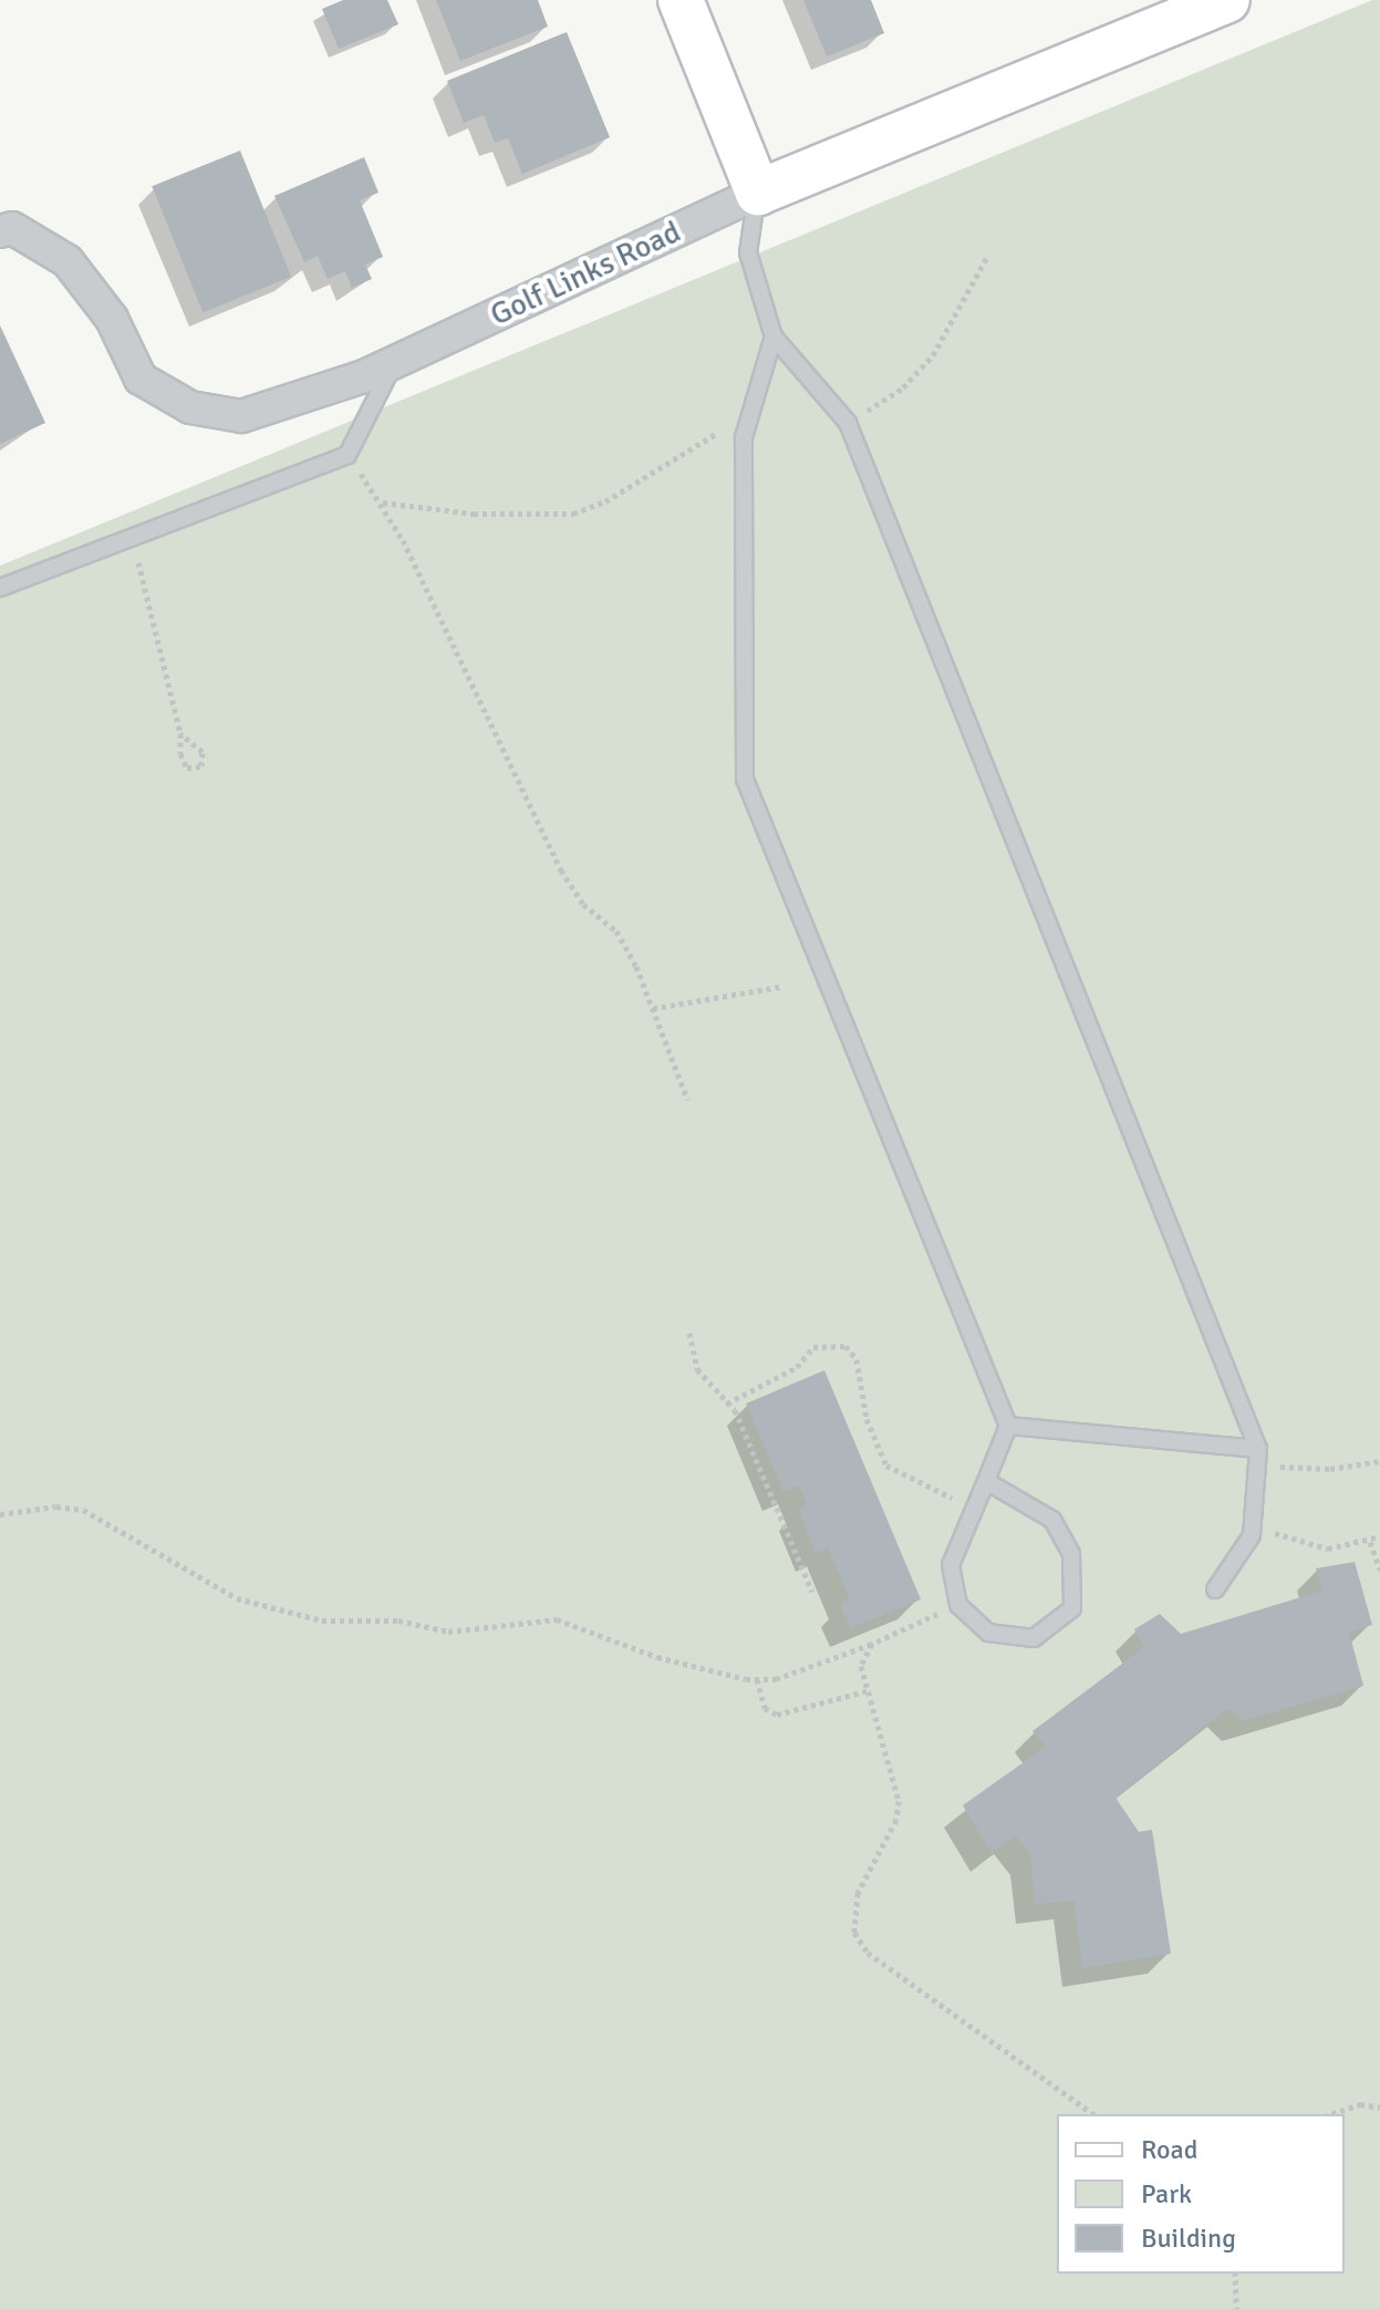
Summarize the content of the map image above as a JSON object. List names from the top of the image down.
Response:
{
  "streets": {
    "main road": ["Golf Links Road"]
  },
  "legend": ["Road", "Park", "Building"]
}
